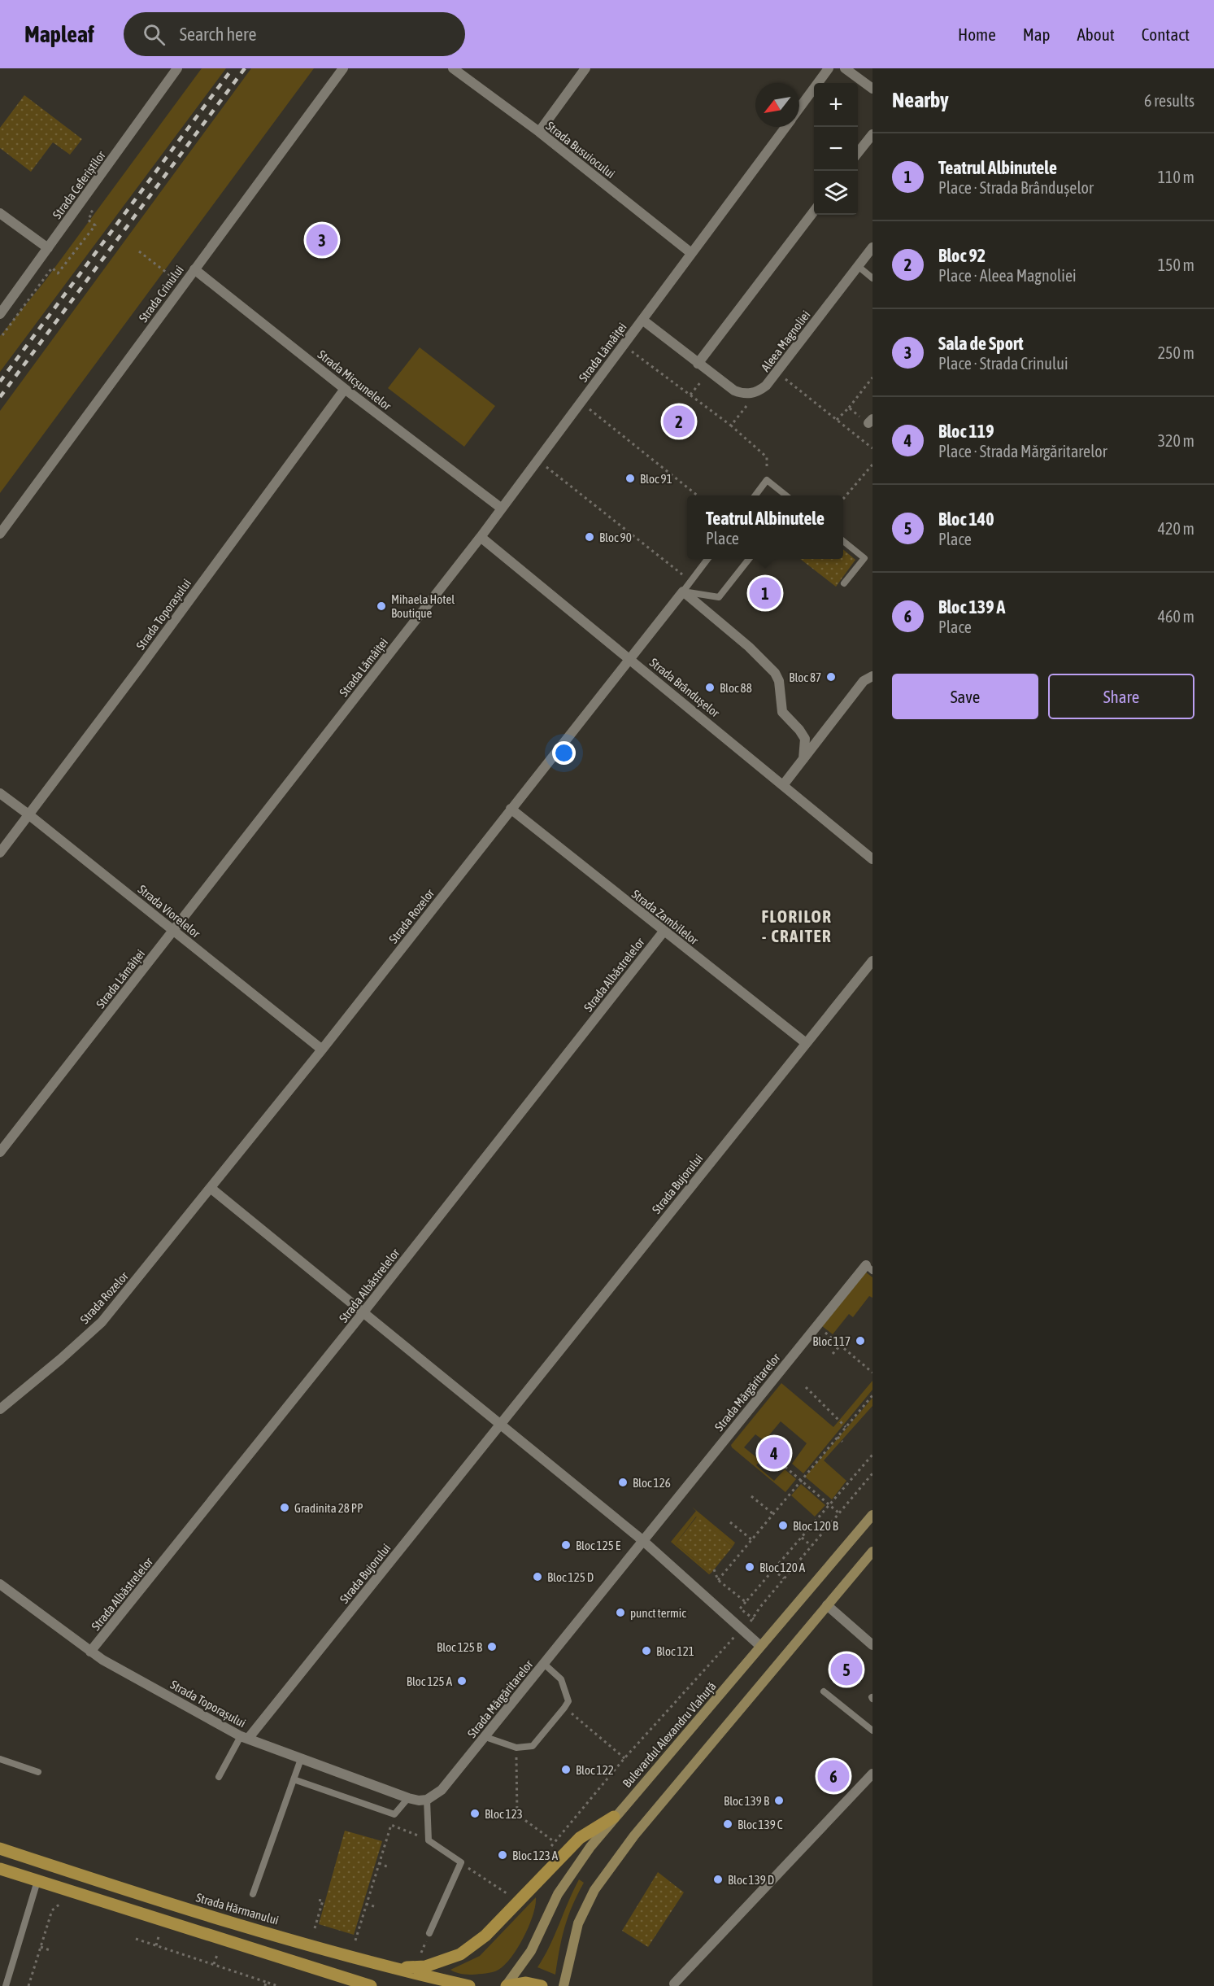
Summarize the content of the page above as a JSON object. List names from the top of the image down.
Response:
{
  "streets": {
    "main road": ["Bulevardul Alexandru Vlahuță", "Strada Hărmanului"],
    "street": [
      "Strada Busuiocului",
      "Strada Ceferiștilor",
      "Strada Crinului",
      "Aleea Magnoliei",
      "Strada Lămâiței",
      "Strada Micșunelelor",
      "Strada Toporașului",
      "Strada Brândușelor",
      "Strada Viorelelor",
      "Strada Rozelor",
      "Strada Zambilelor",
      "Strada Albăstrelelor",
      "Strada Bujorului",
      "Strada Mărgăritarelor"
    ]
  },
  "crossings": [
    ["Strada Busuiocului", "Strada Lămâiței"],
    ["Strada Crinului", "Strada Micșunelelor"],
    ["Strada Lămâiței", "Strada Micșunelelor"],
    ["Strada Lămâiței", "Strada Brândușelor"],
    ["Strada Lămâiței", "Strada Viorelelor"],
    ["Strada Micșunelelor", "Strada Toporașului"],
    ["Strada Toporașului", "Strada Viorelelor"],
    ["Strada Toporașului", "Strada Albăstrelelor"],
    ["Strada Toporașului", "Strada Bujorului"],
    ["Strada Toporașului", "Strada Mărgăritarelor"],
    ["Strada Brândușelor", "Strada Rozelor"],
    ["Strada Viorelelor", "Strada Rozelor"],
    ["Strada Rozelor", "Strada Zambilelor"],
    ["Strada Zambilelor", "Strada Albăstrelelor"],
    ["Strada Zambilelor", "Strada Bujorului"]
  ],
  "districts": ["FLORILOR - CRAITER"],
  "places": [
    "Bloc 91",
    "Bloc 90",
    "Mihaela Hotel Boutique",
    "Bloc 87",
    "Bloc 88",
    "Bloc 117",
    "Bloc 126",
    "Gradinita 28 PP",
    "Bloc 120 B",
    "Bloc 125 E",
    "Bloc 120 A",
    "Bloc 125 D",
    "punct termic",
    "Bloc 125 B",
    "Bloc 121",
    "Bloc 125 A",
    "Bloc 122",
    "Bloc 139 B",
    "Bloc 123",
    "Bloc 139 C",
    "Bloc 123 A",
    "Bloc 139 D"
  ],
  "north": "bottom left",
  "page": {
    "header": "Mapleaf",
    "search": "Search here",
    "nav": [
      "Home",
      "Map",
      "About",
      "Contact"
    ],
    "heading": ["Nearby", "6 results"],
    "map_buttons": ["+", "−"],
    "list": [
      {
        "mark": "1",
        "name": "Teatrul Albinutele",
        "note": "Place · Strada Brândușelor",
        "value": "110 m"
      },
      {
        "mark": "2",
        "name": "Bloc 92",
        "note": "Place · Aleea Magnoliei",
        "value": "150 m"
      },
      {
        "mark": "3",
        "name": "Sala de Sport",
        "note": "Place · Strada Crinului",
        "value": "250 m"
      },
      {
        "mark": "4",
        "name": "Bloc 119",
        "note": "Place · Strada Mărgăritarelor",
        "value": "320 m"
      },
      {
        "mark": "5",
        "name": "Bloc 140",
        "note": "Place",
        "value": "420 m"
      },
      {
        "mark": "6",
        "name": "Bloc 139 A",
        "note": "Place",
        "value": "460 m"
      }
    ],
    "pins": [
      "3",
      "2",
      "1",
      "4",
      "5",
      "6"
    ],
    "popup": ["Teatrul Albinutele", "Place"],
    "buttons": ["Save", "Share"]
  }
}
